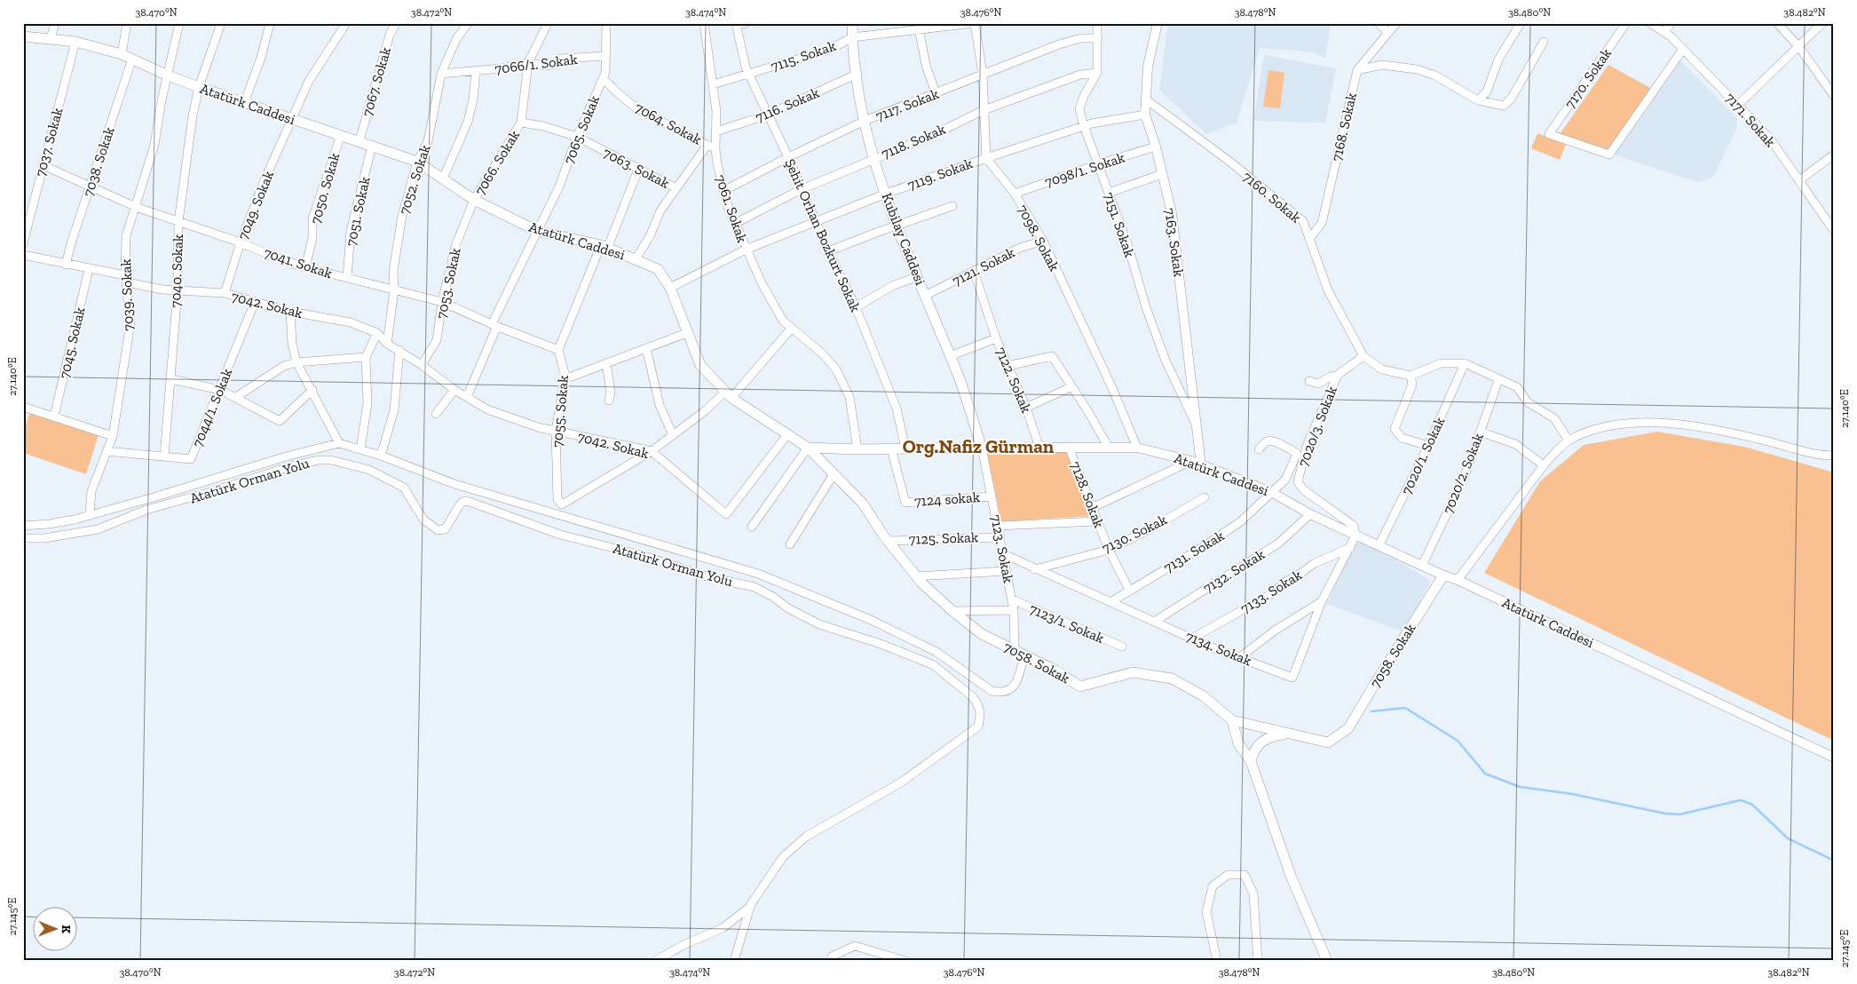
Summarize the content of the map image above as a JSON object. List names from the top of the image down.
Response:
{
  "streets": {
    "main road": ["Atatürk Caddesi", "Kubilay Caddesi", "7058. Sokak"],
    "street": [
      "7115. Sokak",
      "7066/1. Sokak",
      "7170. Sokak",
      "7067. Sokak",
      "7116. Sokak",
      "7117. Sokak",
      "7171. Sokak",
      "7064. Sokak",
      "7168. Sokak",
      "7065. Sokak",
      "7118. Sokak",
      "7037. Sokak",
      "7038. Sokak",
      "7066. Sokak",
      "7063. Sokak",
      "7098/1. Sokak",
      "7119. Sokak",
      "7052. Sokak",
      "7050. Sokak",
      "7160. Sokak",
      "7049. Sokak",
      "7061. Sokak",
      "7051. Sokak",
      "7151. Sokak",
      "Şehit Orhan Bozkurt Sokak",
      "7098. Sokak",
      "7163. Sokak",
      "7041. Sokak",
      "7121. Sokak",
      "7040. Sokak",
      "7053. Sokak",
      "7039. Sokak",
      "7042. Sokak",
      "7045. Sokak",
      "7122. Sokak",
      "7044/1. Sokak",
      "7055. Sokak",
      "7020/3. Sokak",
      "7020/1. Sokak",
      "7020/2. Sokak",
      "Atatürk Orman Yolu",
      "7128. Sokak",
      "7124 sokak",
      "7130. Sokak",
      "7125. Sokak",
      "7123. Sokak",
      "7131. Sokak",
      "7132. Sokak",
      "7133. Sokak",
      "7123/1. Sokak",
      "7134. Sokak"
    ]
  },
  "crossings": [
    ["7115. Sokak", "7061. Sokak"],
    ["7115. Sokak", "Şehit Orhan Bozkurt Sokak"],
    ["7115. Sokak", "Kubilay Caddesi"],
    ["7066/1. Sokak", "7065. Sokak"],
    ["7066/1. Sokak", "7066. Sokak"],
    ["7066/1. Sokak", "7052. Sokak"],
    ["7170. Sokak", "7171. Sokak"],
    ["7067. Sokak", "Atatürk Caddesi"],
    ["Atatürk Caddesi", "7065. Sokak"],
    ["Atatürk Caddesi", "7037. Sokak"],
    ["Atatürk Caddesi", "7038. Sokak"],
    ["Atatürk Caddesi", "7066. Sokak"],
    ["Atatürk Caddesi", "7119. Sokak"],
    ["Atatürk Caddesi", "7052. Sokak"],
    ["Atatürk Caddesi", "7050. Sokak"],
    ["Atatürk Caddesi", "7049. Sokak"],
    ["Atatürk Caddesi", "7061. Sokak"],
    ["Atatürk Caddesi", "7051. Sokak"],
    ["Atatürk Caddesi", "Şehit Orhan Bozkurt Sokak"],
    ["Atatürk Caddesi", "7098. Sokak"],
    ["Atatürk Caddesi", "Kubilay Caddesi"],
    ["Atatürk Caddesi", "7163. Sokak"],
    ["Atatürk Caddesi", "7040. Sokak"],
    ["Atatürk Caddesi", "7053. Sokak"],
    ["Atatürk Caddesi", "7039. Sokak"],
    ["Atatürk Caddesi", "7042. Sokak"],
    ["Atatürk Caddesi", "7122. Sokak"],
    ["Atatürk Caddesi", "7020/3. Sokak"],
    ["Atatürk Caddesi", "7020/1. Sokak"],
    ["Atatürk Caddesi", "7020/2. Sokak"],
    ["Atatürk Caddesi", "7128. Sokak"],
    ["Atatürk Caddesi", "7124 sokak"],
    ["Atatürk Caddesi", "7123. Sokak"],
    ["Atatürk Caddesi", "7131. Sokak"],
    ["Atatürk Caddesi", "7132. Sokak"],
    ["Atatürk Caddesi", "7134. Sokak"],
    ["Atatürk Caddesi", "7058. Sokak"],
    ["7116. Sokak", "7061. Sokak"],
    ["7116. Sokak", "Şehit Orhan Bozkurt Sokak"],
    ["7116. Sokak", "Kubilay Caddesi"],
    ["7117. Sokak", "7061. Sokak"],
    ["7117. Sokak", "7151. Sokak"],
    ["7117. Sokak", "Şehit Orhan Bozkurt Sokak"],
    ["7117. Sokak", "Kubilay Caddesi"],
    ["7064. Sokak", "7065. Sokak"],
    ["7064. Sokak", "7061. Sokak"],
    ["7168. Sokak", "7160. Sokak"],
    ["7065. Sokak", "7063. Sokak"],
    ["7065. Sokak", "7041. Sokak"],
    ["7065. Sokak", "7042. Sokak"],
    ["7118. Sokak", "7061. Sokak"],
    ["7118. Sokak", "7151. Sokak"],
    ["7118. Sokak", "Şehit Orhan Bozkurt Sokak"],
    ["7118. Sokak", "Kubilay Caddesi"],
    ["7037. Sokak", "7041. Sokak"],
    ["7038. Sokak", "7041. Sokak"],
    ["7038. Sokak", "7042. Sokak"],
    ["7066. Sokak", "7063. Sokak"],
    ["7066. Sokak", "7053. Sokak"],
    ["7098/1. Sokak", "7151. Sokak"],
    ["7098/1. Sokak", "7098. Sokak"],
    ["7098/1. Sokak", "7163. Sokak"],
    ["7119. Sokak", "7061. Sokak"],
    ["7119. Sokak", "7151. Sokak"],
    ["7119. Sokak", "Şehit Orhan Bozkurt Sokak"],
    ["7119. Sokak", "7098. Sokak"],
    ["7119. Sokak", "Kubilay Caddesi"],
    ["7119. Sokak", "7163. Sokak"],
    ["7052. Sokak", "7041. Sokak"],
    ["7052. Sokak", "7042. Sokak"],
    ["7050. Sokak", "7041. Sokak"],
    ["7160. Sokak", "7163. Sokak"],
    ["7160. Sokak", "7020/3. Sokak"],
    ["7049. Sokak", "7041. Sokak"],
    ["7049. Sokak", "7042. Sokak"],
    ["7051. Sokak", "7041. Sokak"],
    ["7151. Sokak", "7163. Sokak"],
    ["7098. Sokak", "7121. Sokak"],
    ["Kubilay Caddesi", "7121. Sokak"],
    ["Kubilay Caddesi", "7122. Sokak"],
    ["Kubilay Caddesi", "7123. Sokak"],
    ["7041. Sokak", "7040. Sokak"],
    ["7041. Sokak", "7053. Sokak"],
    ["7041. Sokak", "7039. Sokak"],
    ["7041. Sokak", "7055. Sokak"],
    ["7121. Sokak", "7122. Sokak"],
    ["7040. Sokak", "7042. Sokak"],
    ["7040. Sokak", "7044/1. Sokak"],
    ["7053. Sokak", "7042. Sokak"],
    ["7039. Sokak", "7042. Sokak"],
    ["7039. Sokak", "7044/1. Sokak"],
    ["7042. Sokak", "7045. Sokak"],
    ["7042. Sokak", "7044/1. Sokak"],
    ["7042. Sokak", "7055. Sokak"],
    ["7020/3. Sokak", "7134. Sokak"],
    ["7128. Sokak", "7130. Sokak"],
    ["7128. Sokak", "7125. Sokak"],
    ["7128. Sokak", "7131. Sokak"],
    ["7124 sokak", "7123. Sokak"],
    ["7130. Sokak", "7134. Sokak"],
    ["7125. Sokak", "7123. Sokak"],
    ["7125. Sokak", "7058. Sokak"],
    ["7123. Sokak", "7123/1. Sokak"],
    ["7123. Sokak", "7134. Sokak"],
    ["7123. Sokak", "7058. Sokak"],
    ["7131. Sokak", "7134. Sokak"],
    ["7132. Sokak", "7134. Sokak"],
    ["7133. Sokak", "7134. Sokak"]
  ],
  "districts": ["Org.Nafiz Gürman"],
  "north": "right",
  "coordinates": [
    "38.470°N",
    "38.472°N",
    "38.474°N",
    "38.476°N",
    "38.478°N",
    "38.480°N",
    "38.482°N",
    "27.140°E",
    "27.145°E"
  ]
}
